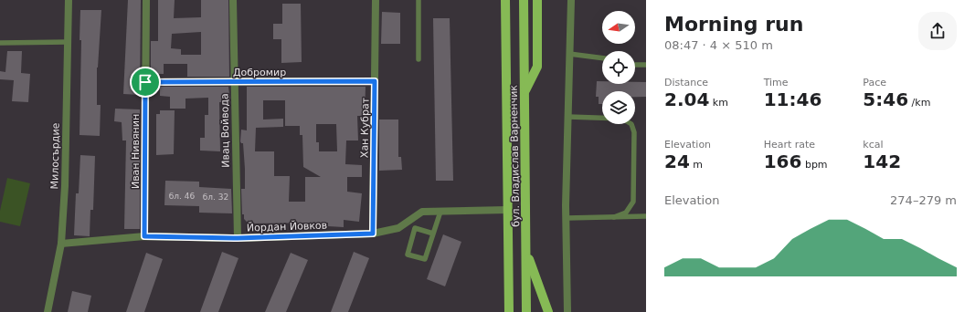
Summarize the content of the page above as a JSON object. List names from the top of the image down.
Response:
{
  "streets": {
    "main road": ["бул. Владислав Варненчик"],
    "street": [
      "Добромир",
      "Хан Кубрат",
      "Ивац Войвода",
      "Иван Нивянин",
      "Милосърдие",
      "Йордан Йовков"
    ]
  },
  "crossings": [
    ["Добромир", "Хан Кубрат"],
    ["Добромир", "Ивац Войвода"],
    ["Добромир", "Иван Нивянин"],
    ["Хан Кубрат", "Йордан Йовков"],
    ["Ивац Войвода", "Йордан Йовков"],
    ["Иван Нивянин", "Йордан Йовков"],
    ["Милосърдие", "Йордан Йовков"],
    ["бул. Владислав Варненчик", "Йордан Йовков"]
  ],
  "house_numbers": ["бл. 46", "бл. 32"],
  "north": "left",
  "page": {
    "heading": ["Morning run", "08:47 · 4 × 510 m"],
    "stats": [
      ["Distance", "2.04 km"],
      ["Time", "11:46"],
      ["Pace", "5:46 /km"],
      ["Elevation", "24 m"],
      ["Heart rate", "166 bpm"],
      ["kcal", "142"]
    ],
    "chart": ["Elevation", "274–279 m"]
  }
}
